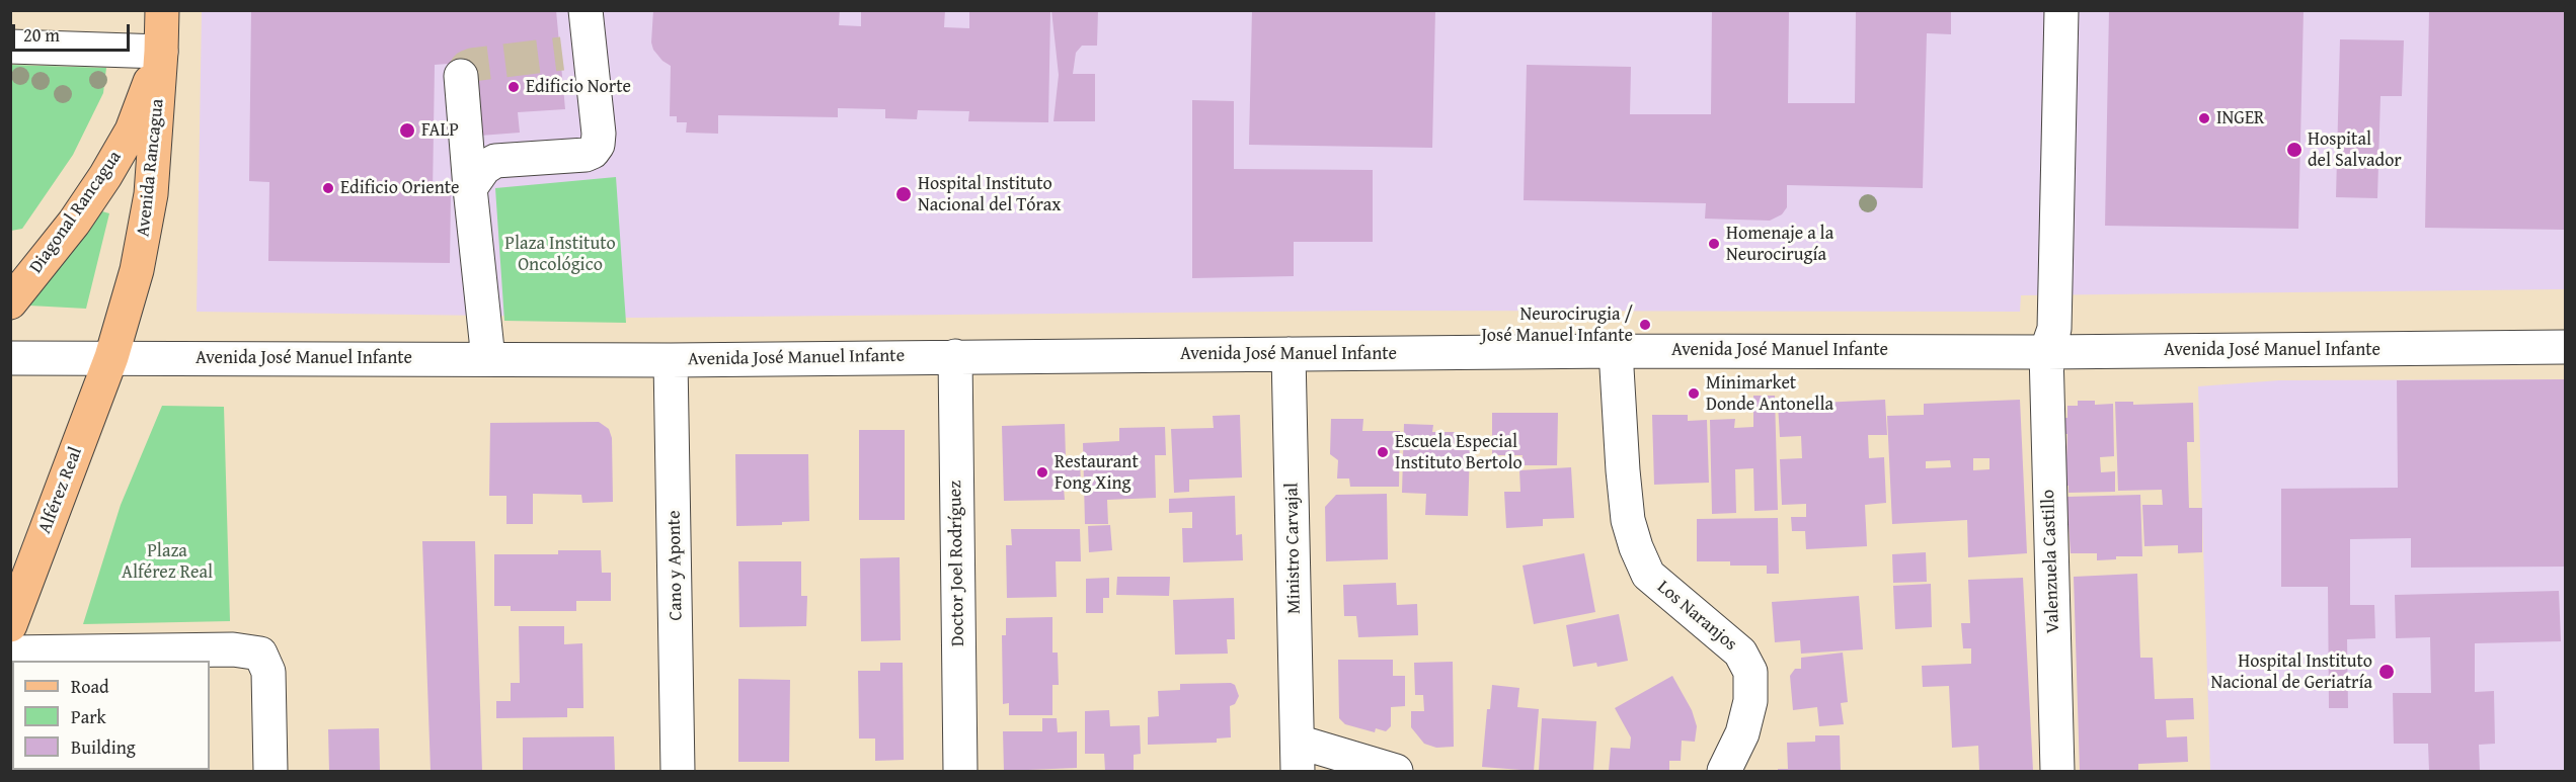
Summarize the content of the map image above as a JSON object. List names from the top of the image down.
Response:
{
  "streets": {
    "main road": ["Avenida Rancagua", "Diagonal Rancagua", "Alférez Real"],
    "street": [
      "Avenida José Manuel Infante",
      "Ministro Carvajal",
      "Valenzuela Castillo",
      "Doctor Joel Rodríguez",
      "Cano y Aponte",
      "Los Naranjos"
    ]
  },
  "crossings": [
    ["Avenida Rancagua", "Diagonal Rancagua"],
    ["Avenida Rancagua", "Avenida José Manuel Infante"],
    ["Avenida Rancagua", "Alférez Real"],
    ["Avenida José Manuel Infante", "Alférez Real"],
    ["Avenida José Manuel Infante", "Ministro Carvajal"],
    ["Avenida José Manuel Infante", "Valenzuela Castillo"],
    ["Avenida José Manuel Infante", "Doctor Joel Rodríguez"],
    ["Avenida José Manuel Infante", "Cano y Aponte"],
    ["Avenida José Manuel Infante", "Los Naranjos"]
  ],
  "parks": ["Plaza Instituto Oncológico", "Plaza Alférez Real"],
  "places": [
    "Edificio Norte",
    "INGER",
    "FALP",
    "Hospital del Salvador",
    "Edificio Oriente",
    "Hospital Instituto Nacional del Tórax",
    "Homenaje a la Neurocirugía",
    "Neurocirugia / José Manuel Infante",
    "Minimarket Donde Antonella",
    "Escuela Especial Instituto Bertolo",
    "Restaurant Fong Xing",
    "Hospital Instituto Nacional de Geriatría"
  ],
  "legend": ["Road", "Park", "Building"],
  "scale_bar": "20 m"
}
